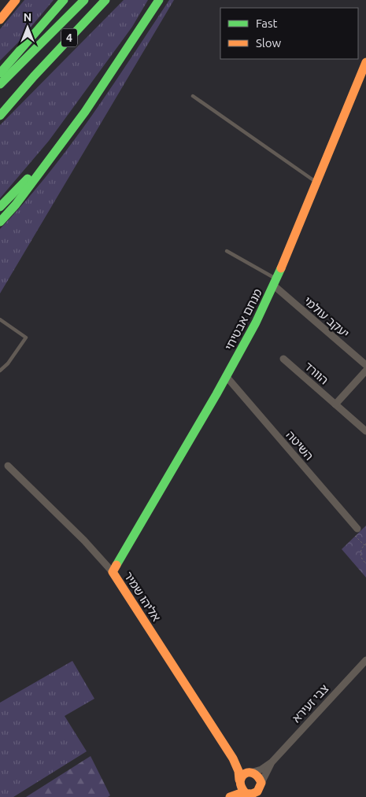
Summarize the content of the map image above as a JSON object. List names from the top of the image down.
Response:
{
  "streets": {
    "main road": ["4", "מנחם אבטיחי", "אליהו שמיר"],
    "street": [
      "יעקב עולמי",
      "הוורד",
      "השיטה",
      "צבי זעירא"
    ]
  },
  "crossings": [
    ["יעקב עולמי", "מנחם אבטיחי"],
    ["מנחם אבטיחי", "השיטה"],
    ["מנחם אבטיחי", "אליהו שמיר"],
    ["אליהו שמיר", "צבי זעירא"]
  ],
  "legend": ["Fast", "Slow"],
  "north": "top"
}
